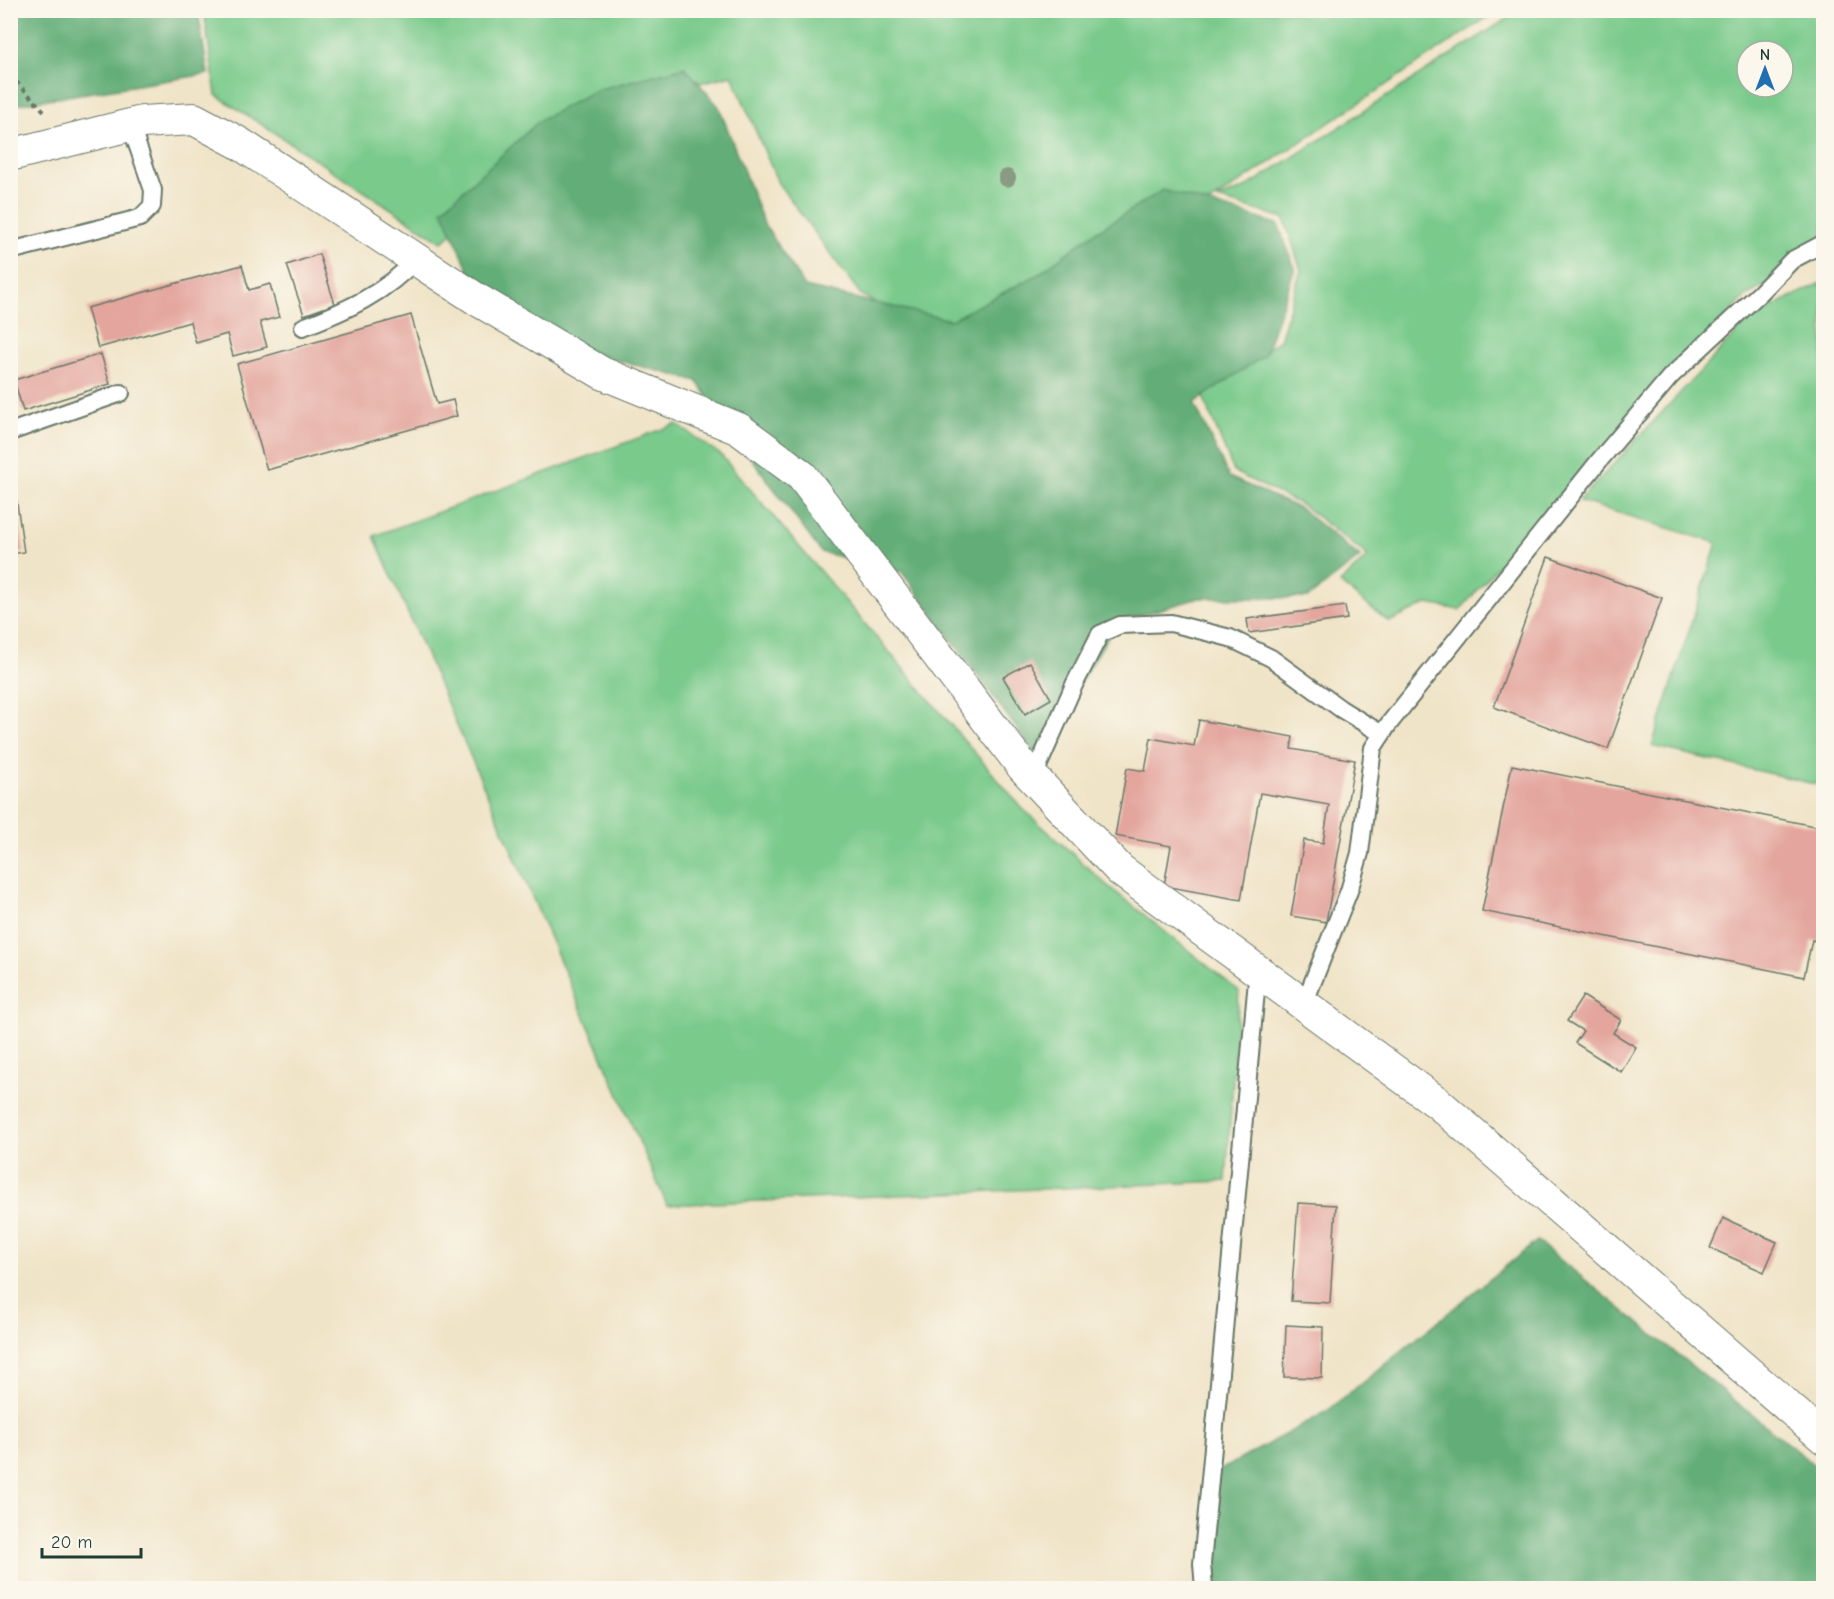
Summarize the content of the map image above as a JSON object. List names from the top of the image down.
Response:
{
  "scale_bar": "20 m",
  "north": "top"
}
